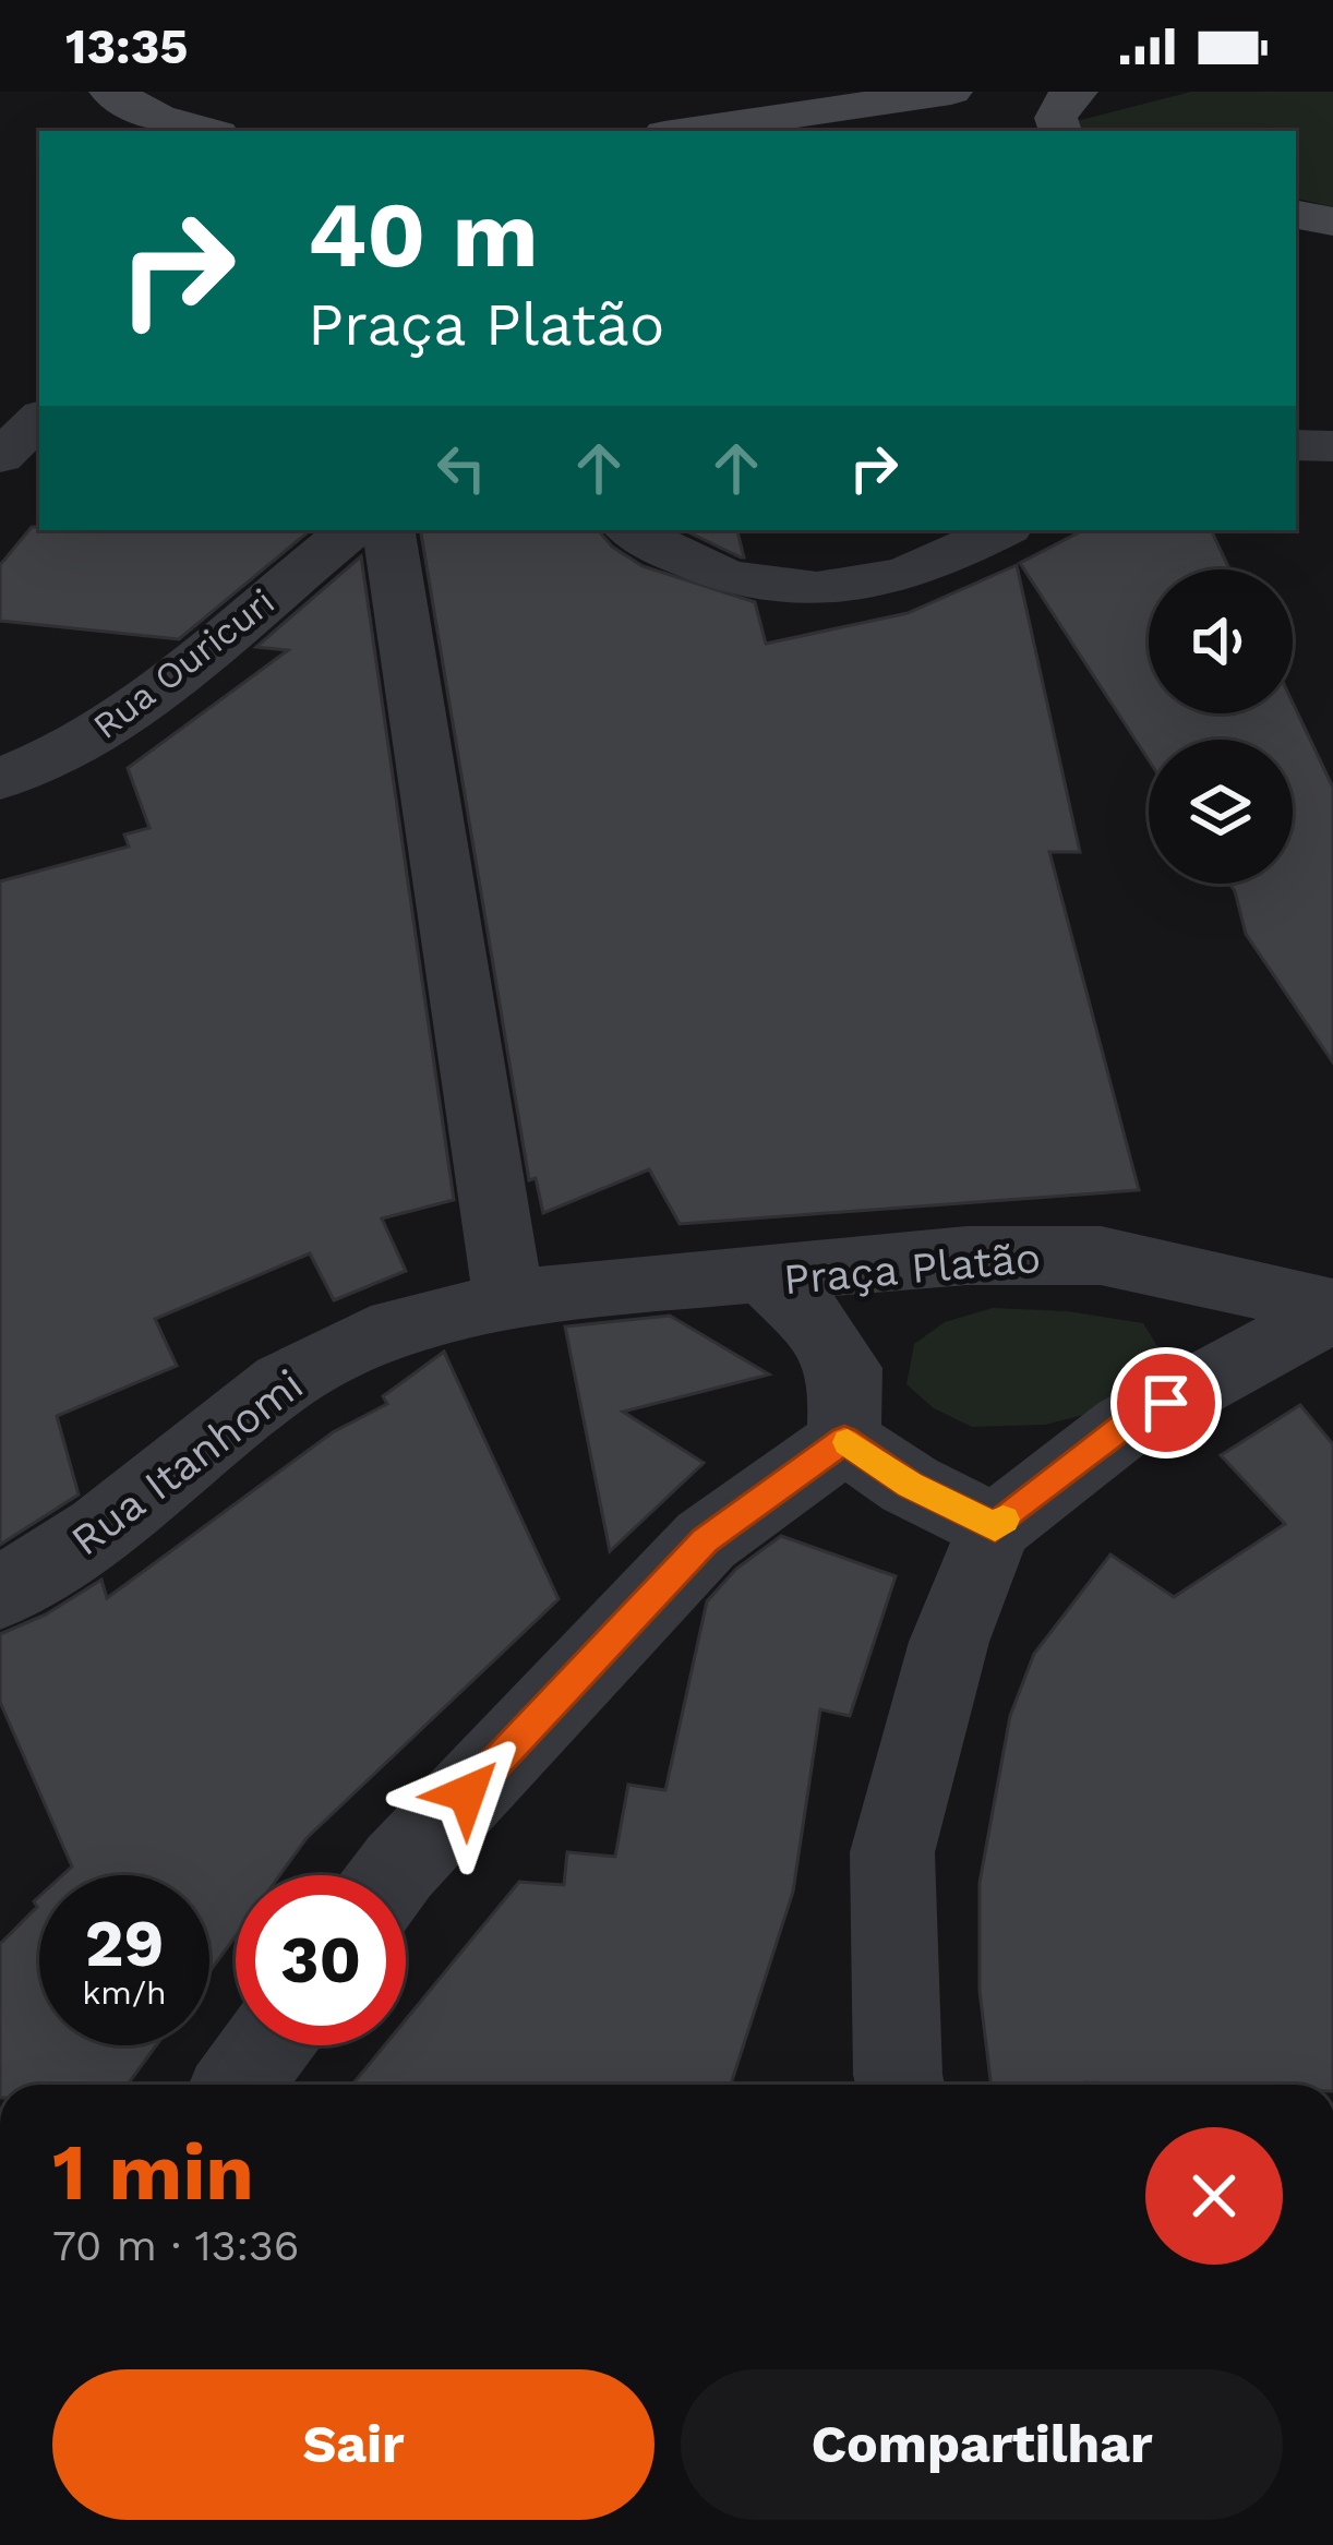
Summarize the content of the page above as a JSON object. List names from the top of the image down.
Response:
{
  "streets": {
    "street": ["Rua Ouricuri", "Praça Platão", "Rua Itanhomi"]
  },
  "crossings": [
    ["Praça Platão", "Rua Itanhomi"]
  ],
  "page": {
    "status": "13:35",
    "turn": ["40 m", "Praça Platão"],
    "speed": "29 km/h",
    "limit": "30",
    "heading": ["1 min", "70 m · 13:36"],
    "buttons": ["Sair", "Compartilhar"]
  }
}
